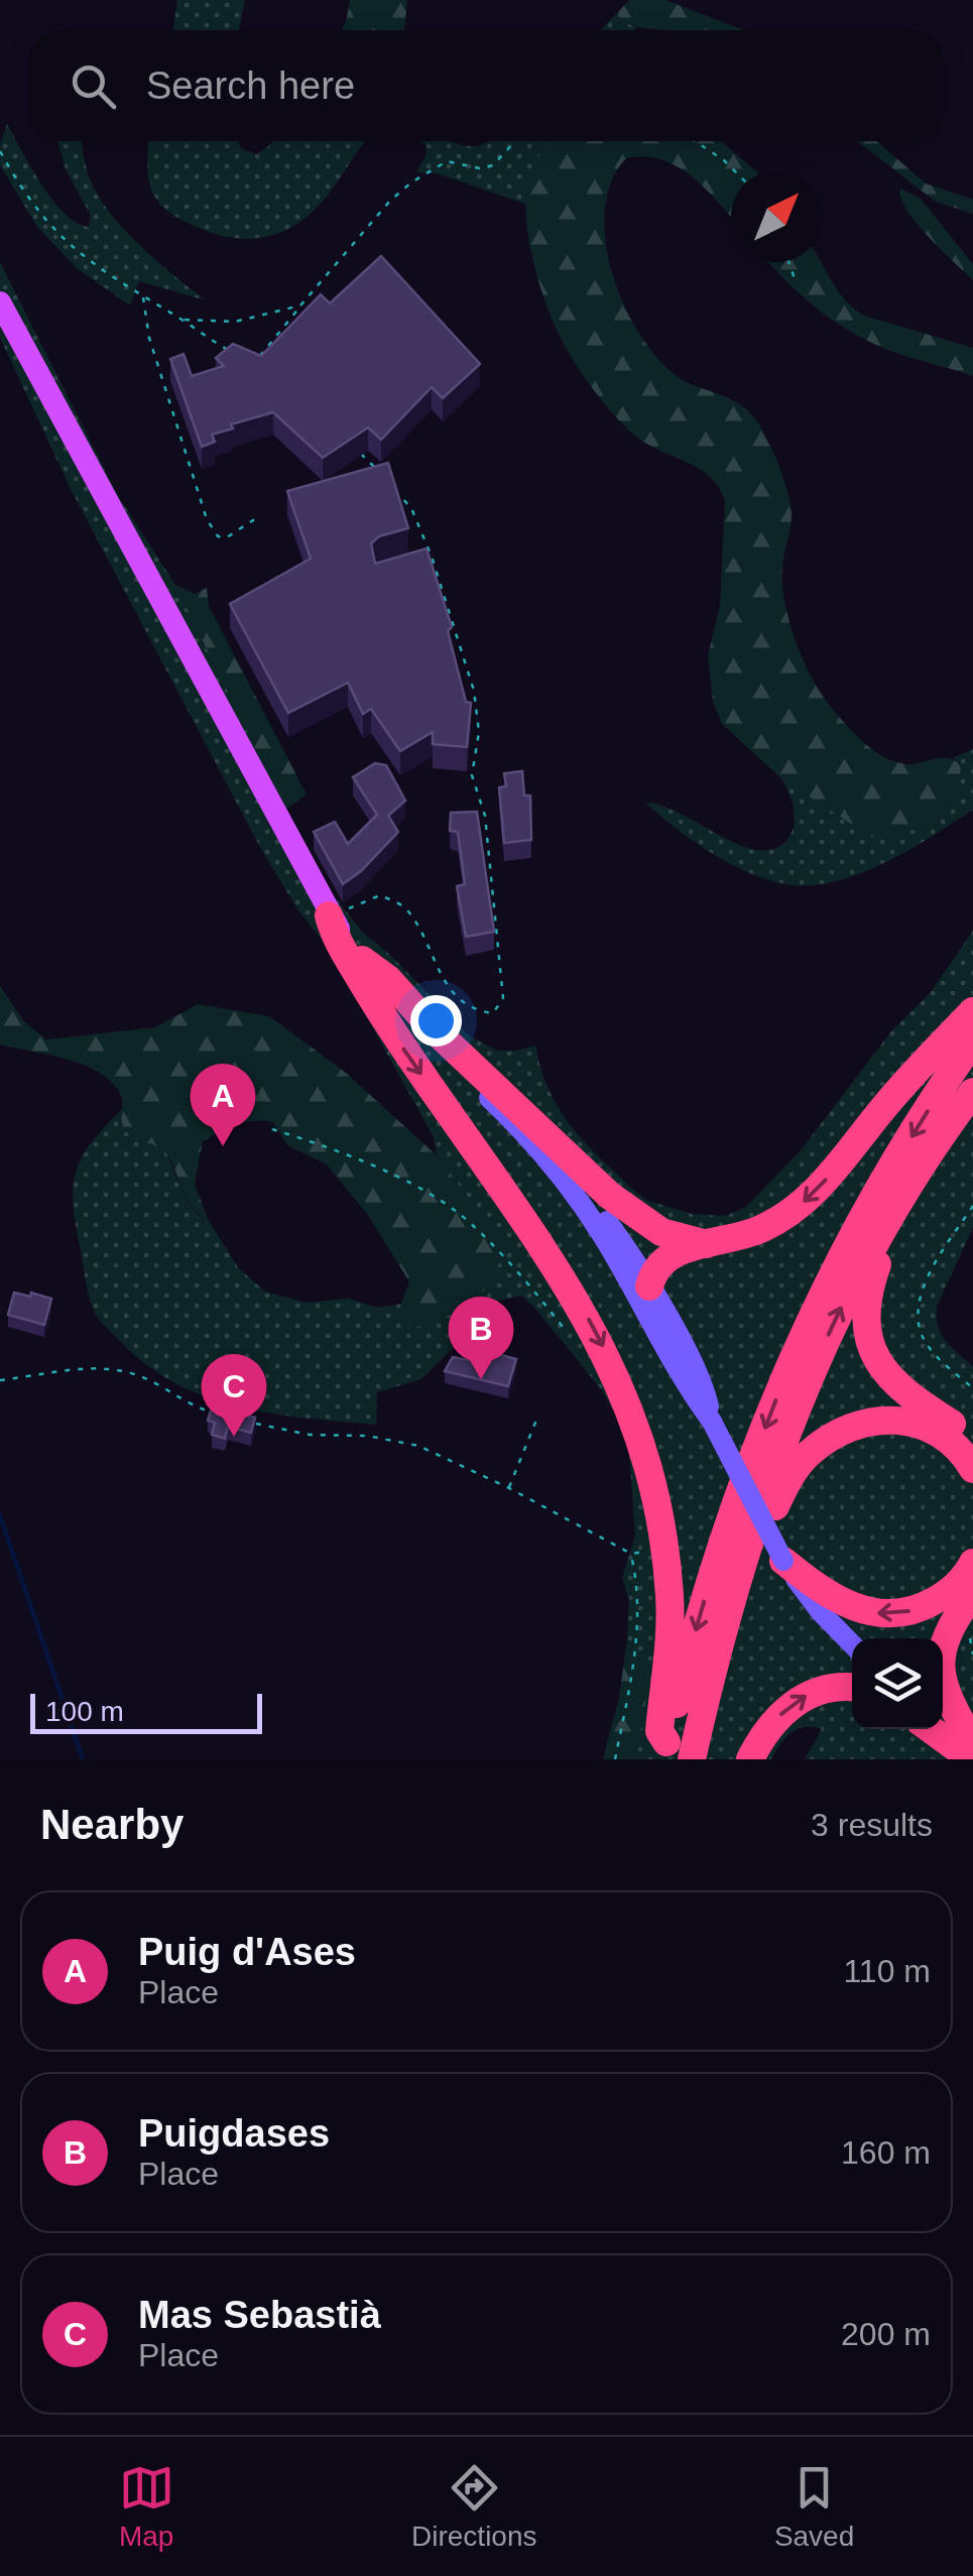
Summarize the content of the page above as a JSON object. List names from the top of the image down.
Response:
{
  "scale_bar": "100 m",
  "north": "top right",
  "page": {
    "search": "Search here",
    "pins": ["A", "B", "C"],
    "scale": "100 m",
    "heading": ["Nearby", "3 results"],
    "list": [
      {
        "mark": "A",
        "name": "Puig d'Ases",
        "note": "Place",
        "value": "110 m"
      },
      {
        "mark": "B",
        "name": "Puigdases",
        "note": "Place",
        "value": "160 m"
      },
      {
        "mark": "C",
        "name": "Mas Sebastià",
        "note": "Place",
        "value": "200 m"
      }
    ],
    "nav": ["Map", "Directions", "Saved"]
  }
}
